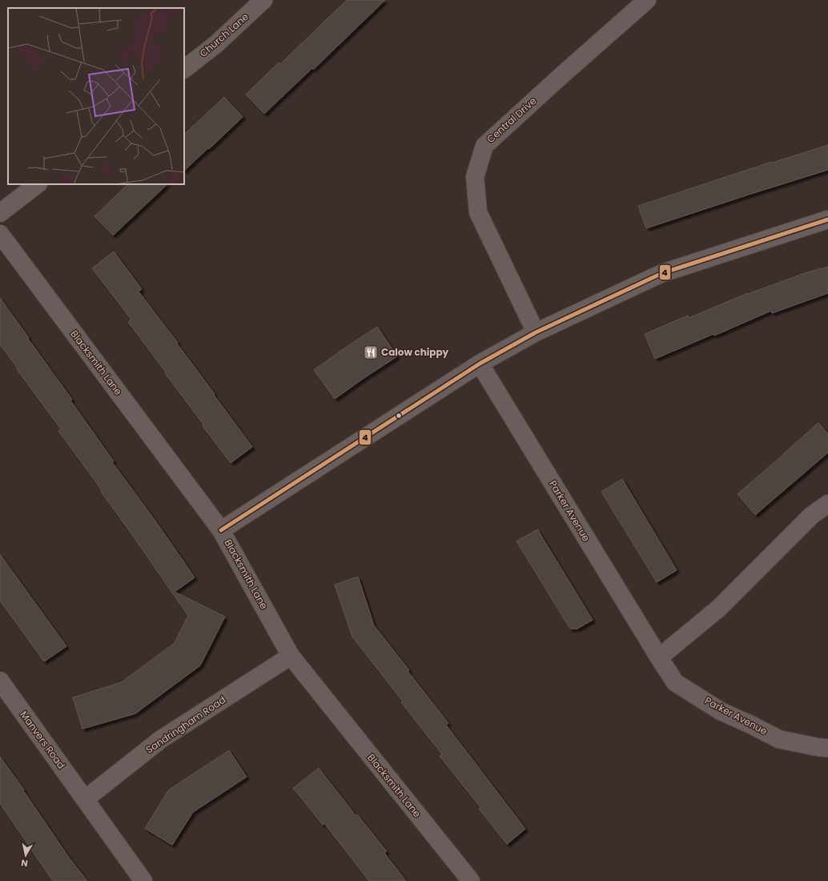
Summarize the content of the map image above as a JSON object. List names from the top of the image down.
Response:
{
  "streets": {
    "street": [
      "Church Lane",
      "Central Drive",
      "Blacksmith Lane",
      "Parker Avenue",
      "Sandringham Road",
      "Manvers Road"
    ]
  },
  "crossings": [
    ["Blacksmith Lane", "Sandringham Road"],
    ["Sandringham Road", "Manvers Road"]
  ],
  "places": {
    "restaurant": ["Calow chippy"]
  },
  "lines": ["transit line 4"],
  "north": "bottom"
}
